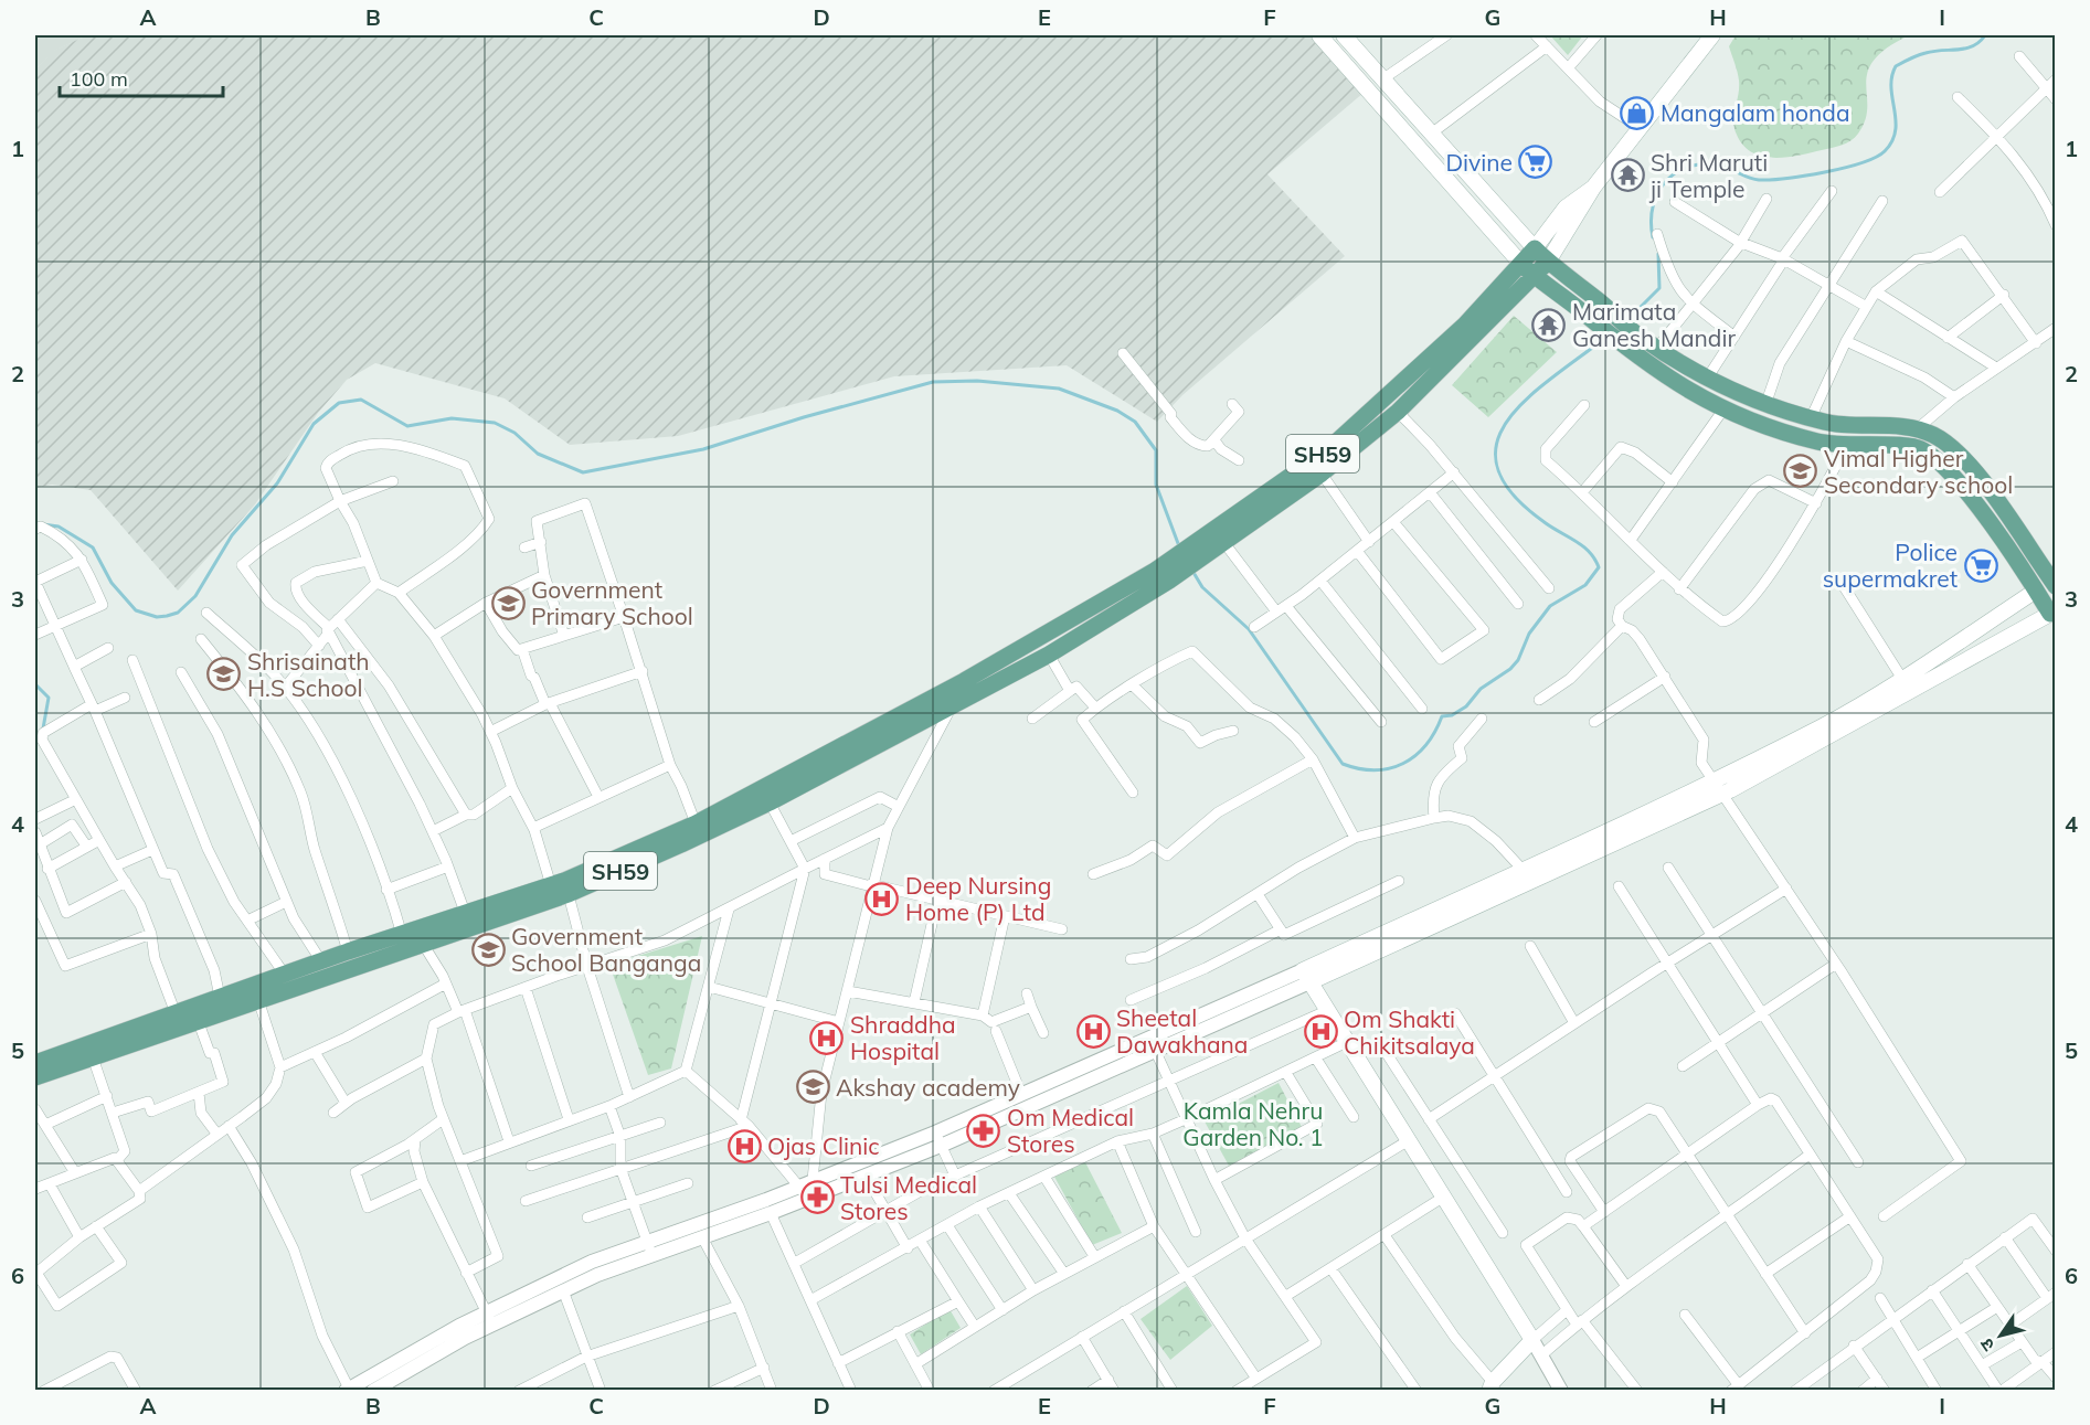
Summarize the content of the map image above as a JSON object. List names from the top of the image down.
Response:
{
  "streets": {
    "main road": ["SH59"]
  },
  "parks": ["Kamla Nehru Garden No. 1"],
  "places": {
    "shop": ["Mangalam honda"],
    "supermarket": ["Divine", "Police supermakret"],
    "temple": ["Shri Maruti ji Temple", "Marimata Ganesh Mandir"],
    "school or university": [
      "Vimal Higher Secondary school",
      "Government Primary School",
      "Shrisainath H.S School",
      "Government School Banganga",
      "Akshay academy"
    ],
    "hospital": [
      "Deep Nursing Home (P) Ltd",
      "Sheetal Dawakhana",
      "Om Shakti Chikitsalaya",
      "Shraddha Hospital",
      "Ojas Clinic"
    ],
    "pharmacy": ["Om Medical Stores", "Tulsi Medical Stores"]
  },
  "scale_bar": "100 m",
  "north": "bottom left",
  "grid": {
    "columns": [
      "A",
      "B",
      "C",
      "D",
      "E",
      "F",
      "G",
      "H",
      "I"
    ],
    "rows": [
      "1",
      "2",
      "3",
      "4",
      "5",
      "6"
    ]
  }
}
